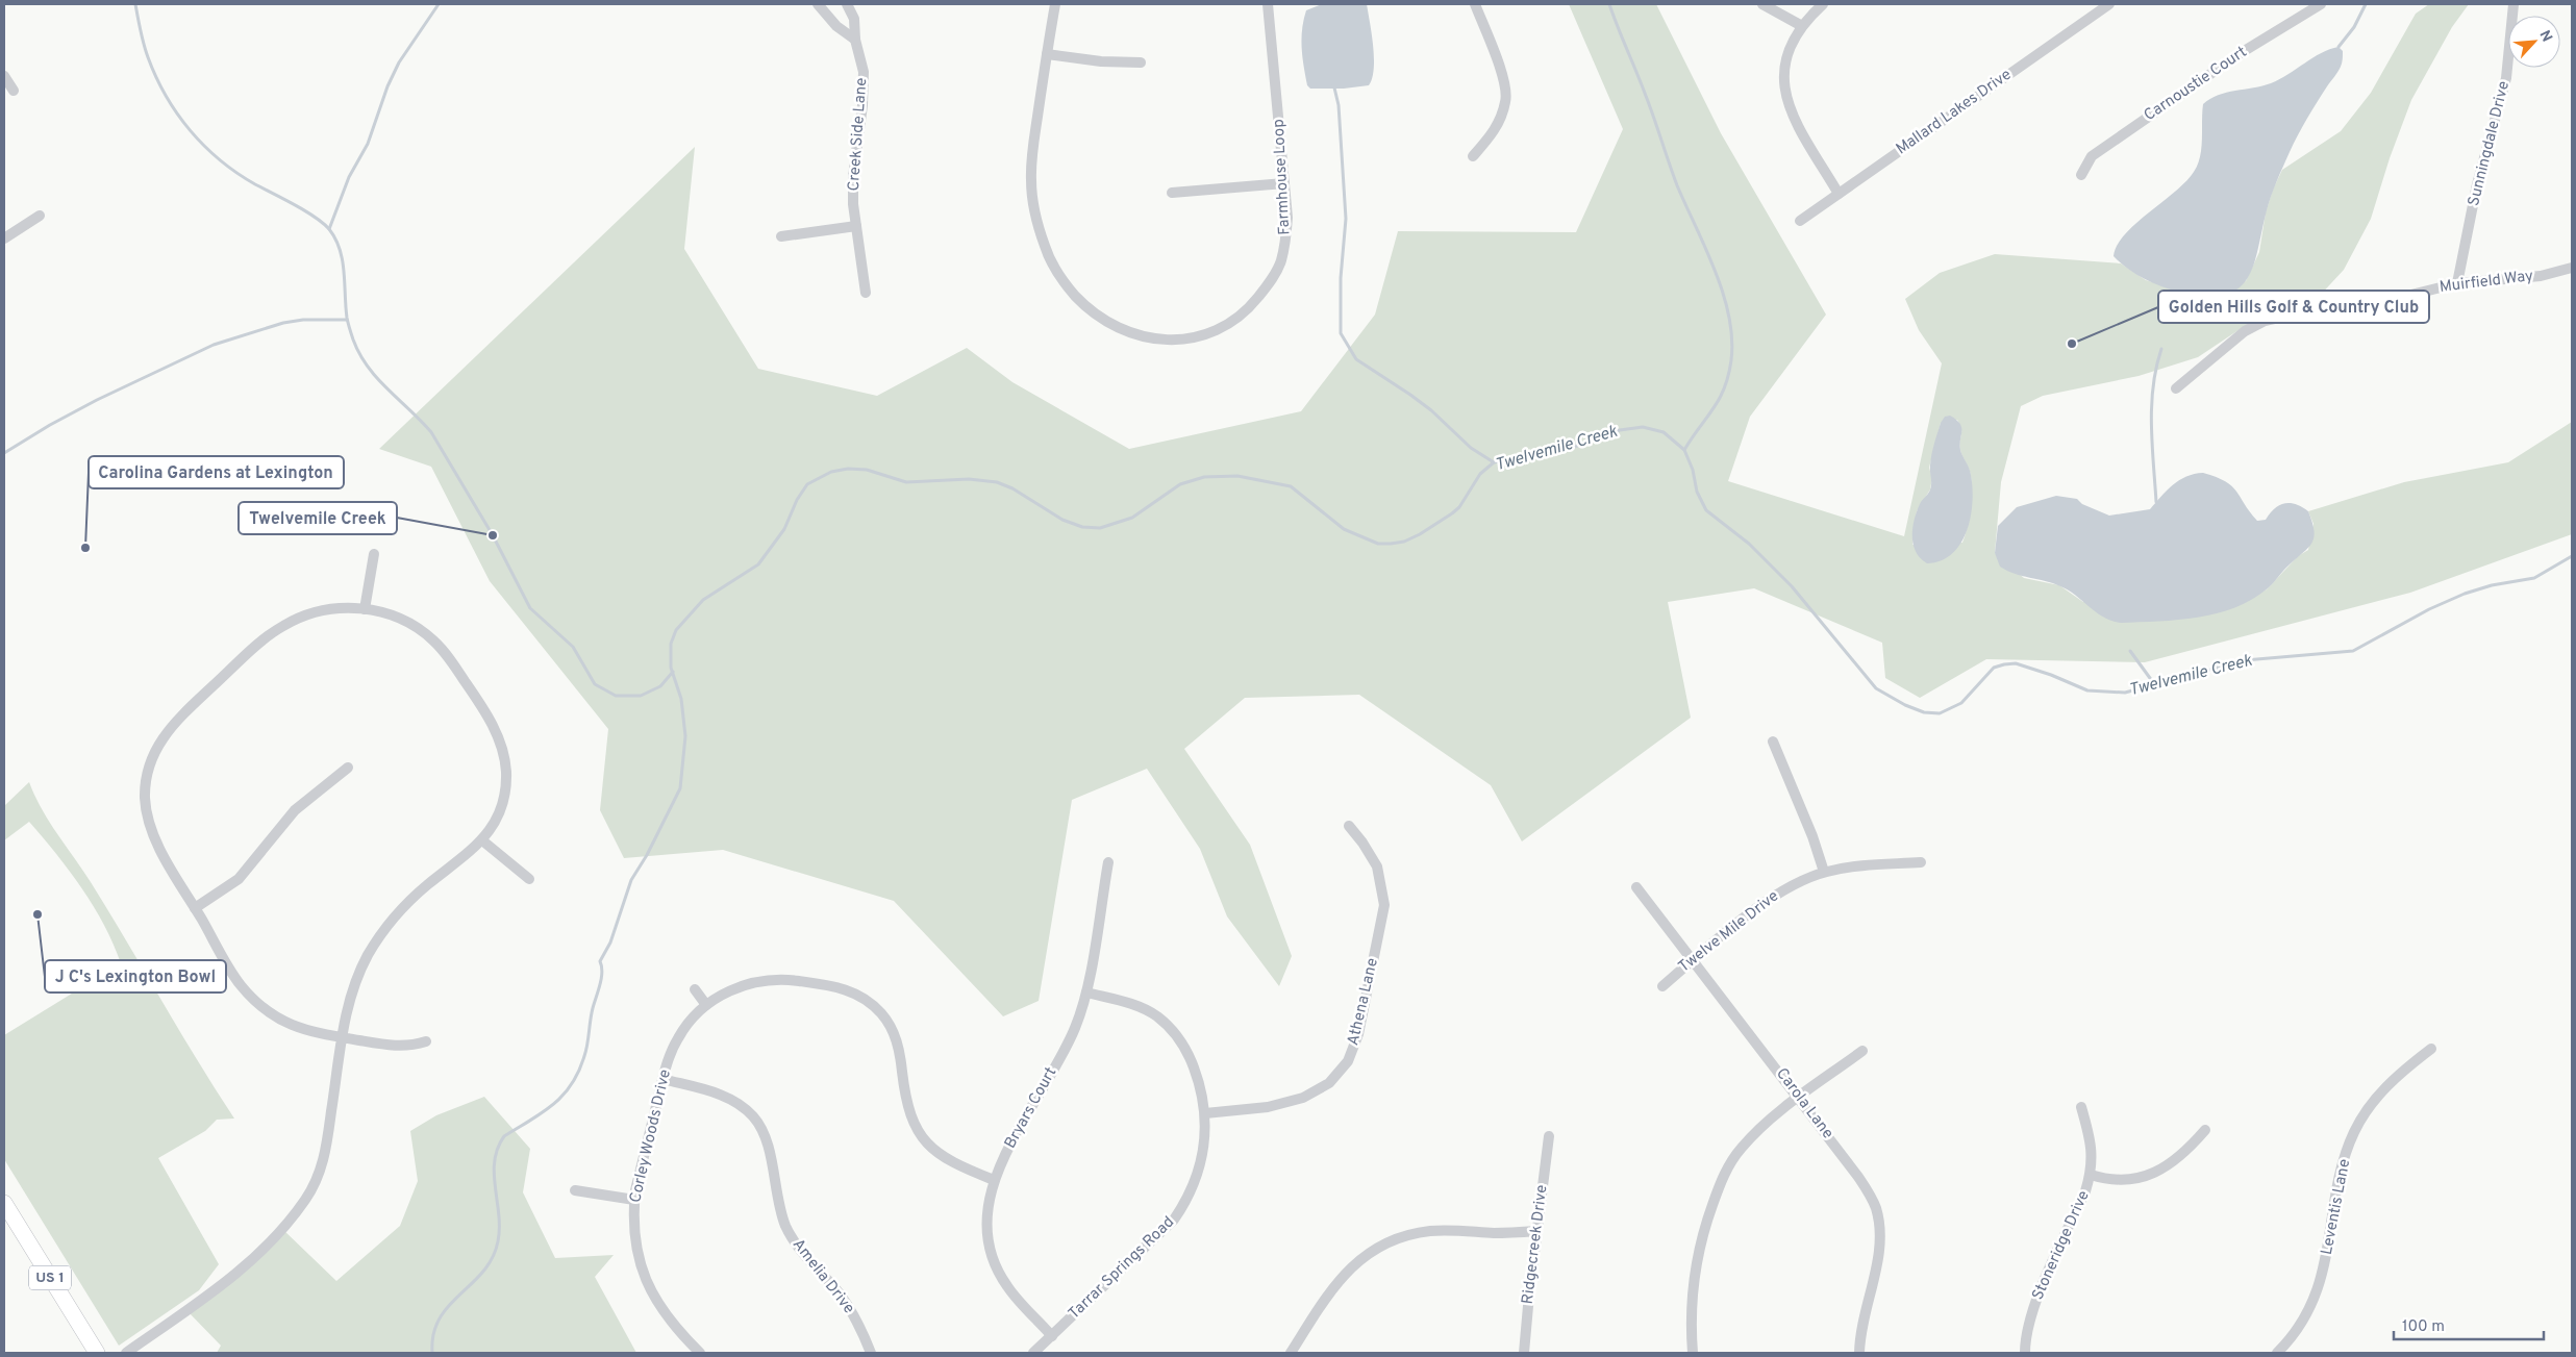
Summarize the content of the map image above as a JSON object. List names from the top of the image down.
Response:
{
  "streets": {
    "main road": ["US 1"],
    "street": [
      "Carnoustie Court",
      "Mallard Lakes Drive",
      "Creek Side Lane",
      "Sunningdale Drive",
      "Farmhouse Loop",
      "Muirfield Way",
      "Twelve Mile Drive",
      "Athena Lane",
      "Carola Lane",
      "Bryars Court",
      "Corley Woods Drive",
      "Leventis Lane",
      "Ridgecreek Drive",
      "Stoneridge Drive",
      "Tarrar Springs Road",
      "Amelia Drive"
    ]
  },
  "crossings": [
    ["Sunningdale Drive", "Muirfield Way"],
    ["Twelve Mile Drive", "Carola Lane"],
    ["Athena Lane", "Tarrar Springs Road"],
    ["Bryars Court", "Corley Woods Drive"],
    ["Bryars Court", "Tarrar Springs Road"],
    ["Corley Woods Drive", "Amelia Drive"]
  ],
  "water": ["Twelvemile Creek"],
  "places": [
    "Golden Hills Golf & Country Club",
    "Twelvemile Creek",
    "Carolina Gardens at Lexington",
    "J C's Lexington Bowl"
  ],
  "scale_bar": "100 m",
  "north": "top right"
}
